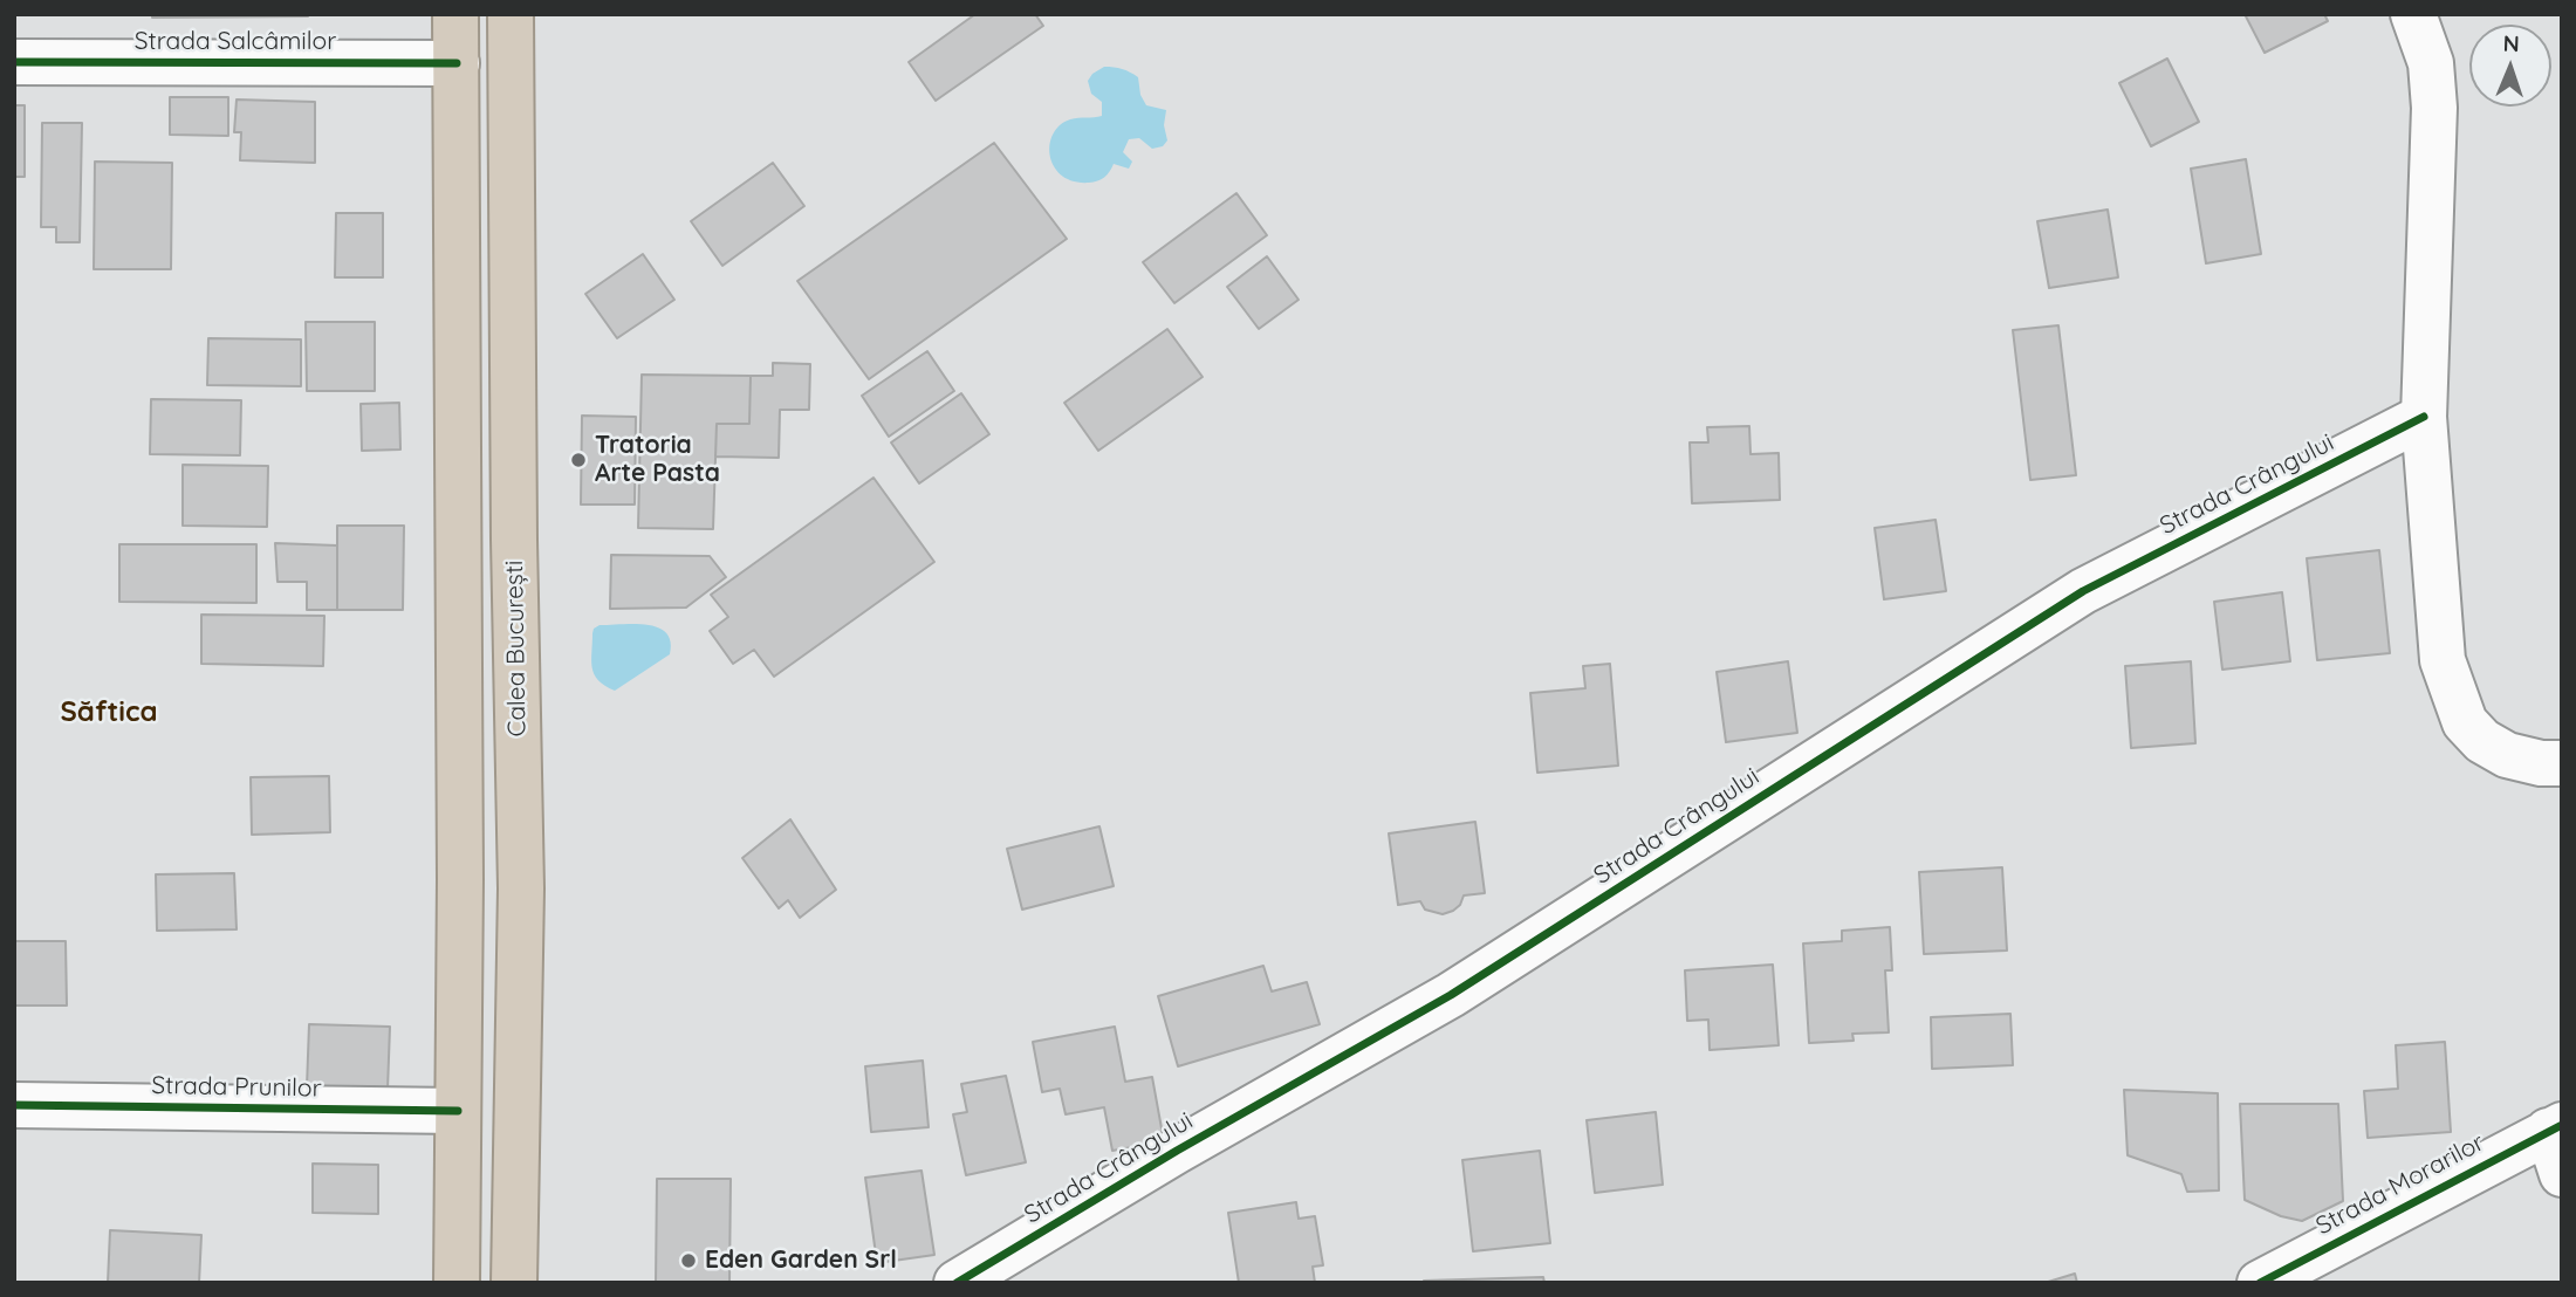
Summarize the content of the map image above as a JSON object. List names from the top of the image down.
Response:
{
  "streets": {
    "highway": ["Calea București"],
    "street": [
      "Strada Salcâmilor",
      "Strada Crângului",
      "Strada Prunilor",
      "Strada Morarilor"
    ]
  },
  "districts": ["Săftica"],
  "places": ["Tratoria Arte Pasta", "Eden Garden Srl"],
  "north": "top"
}
